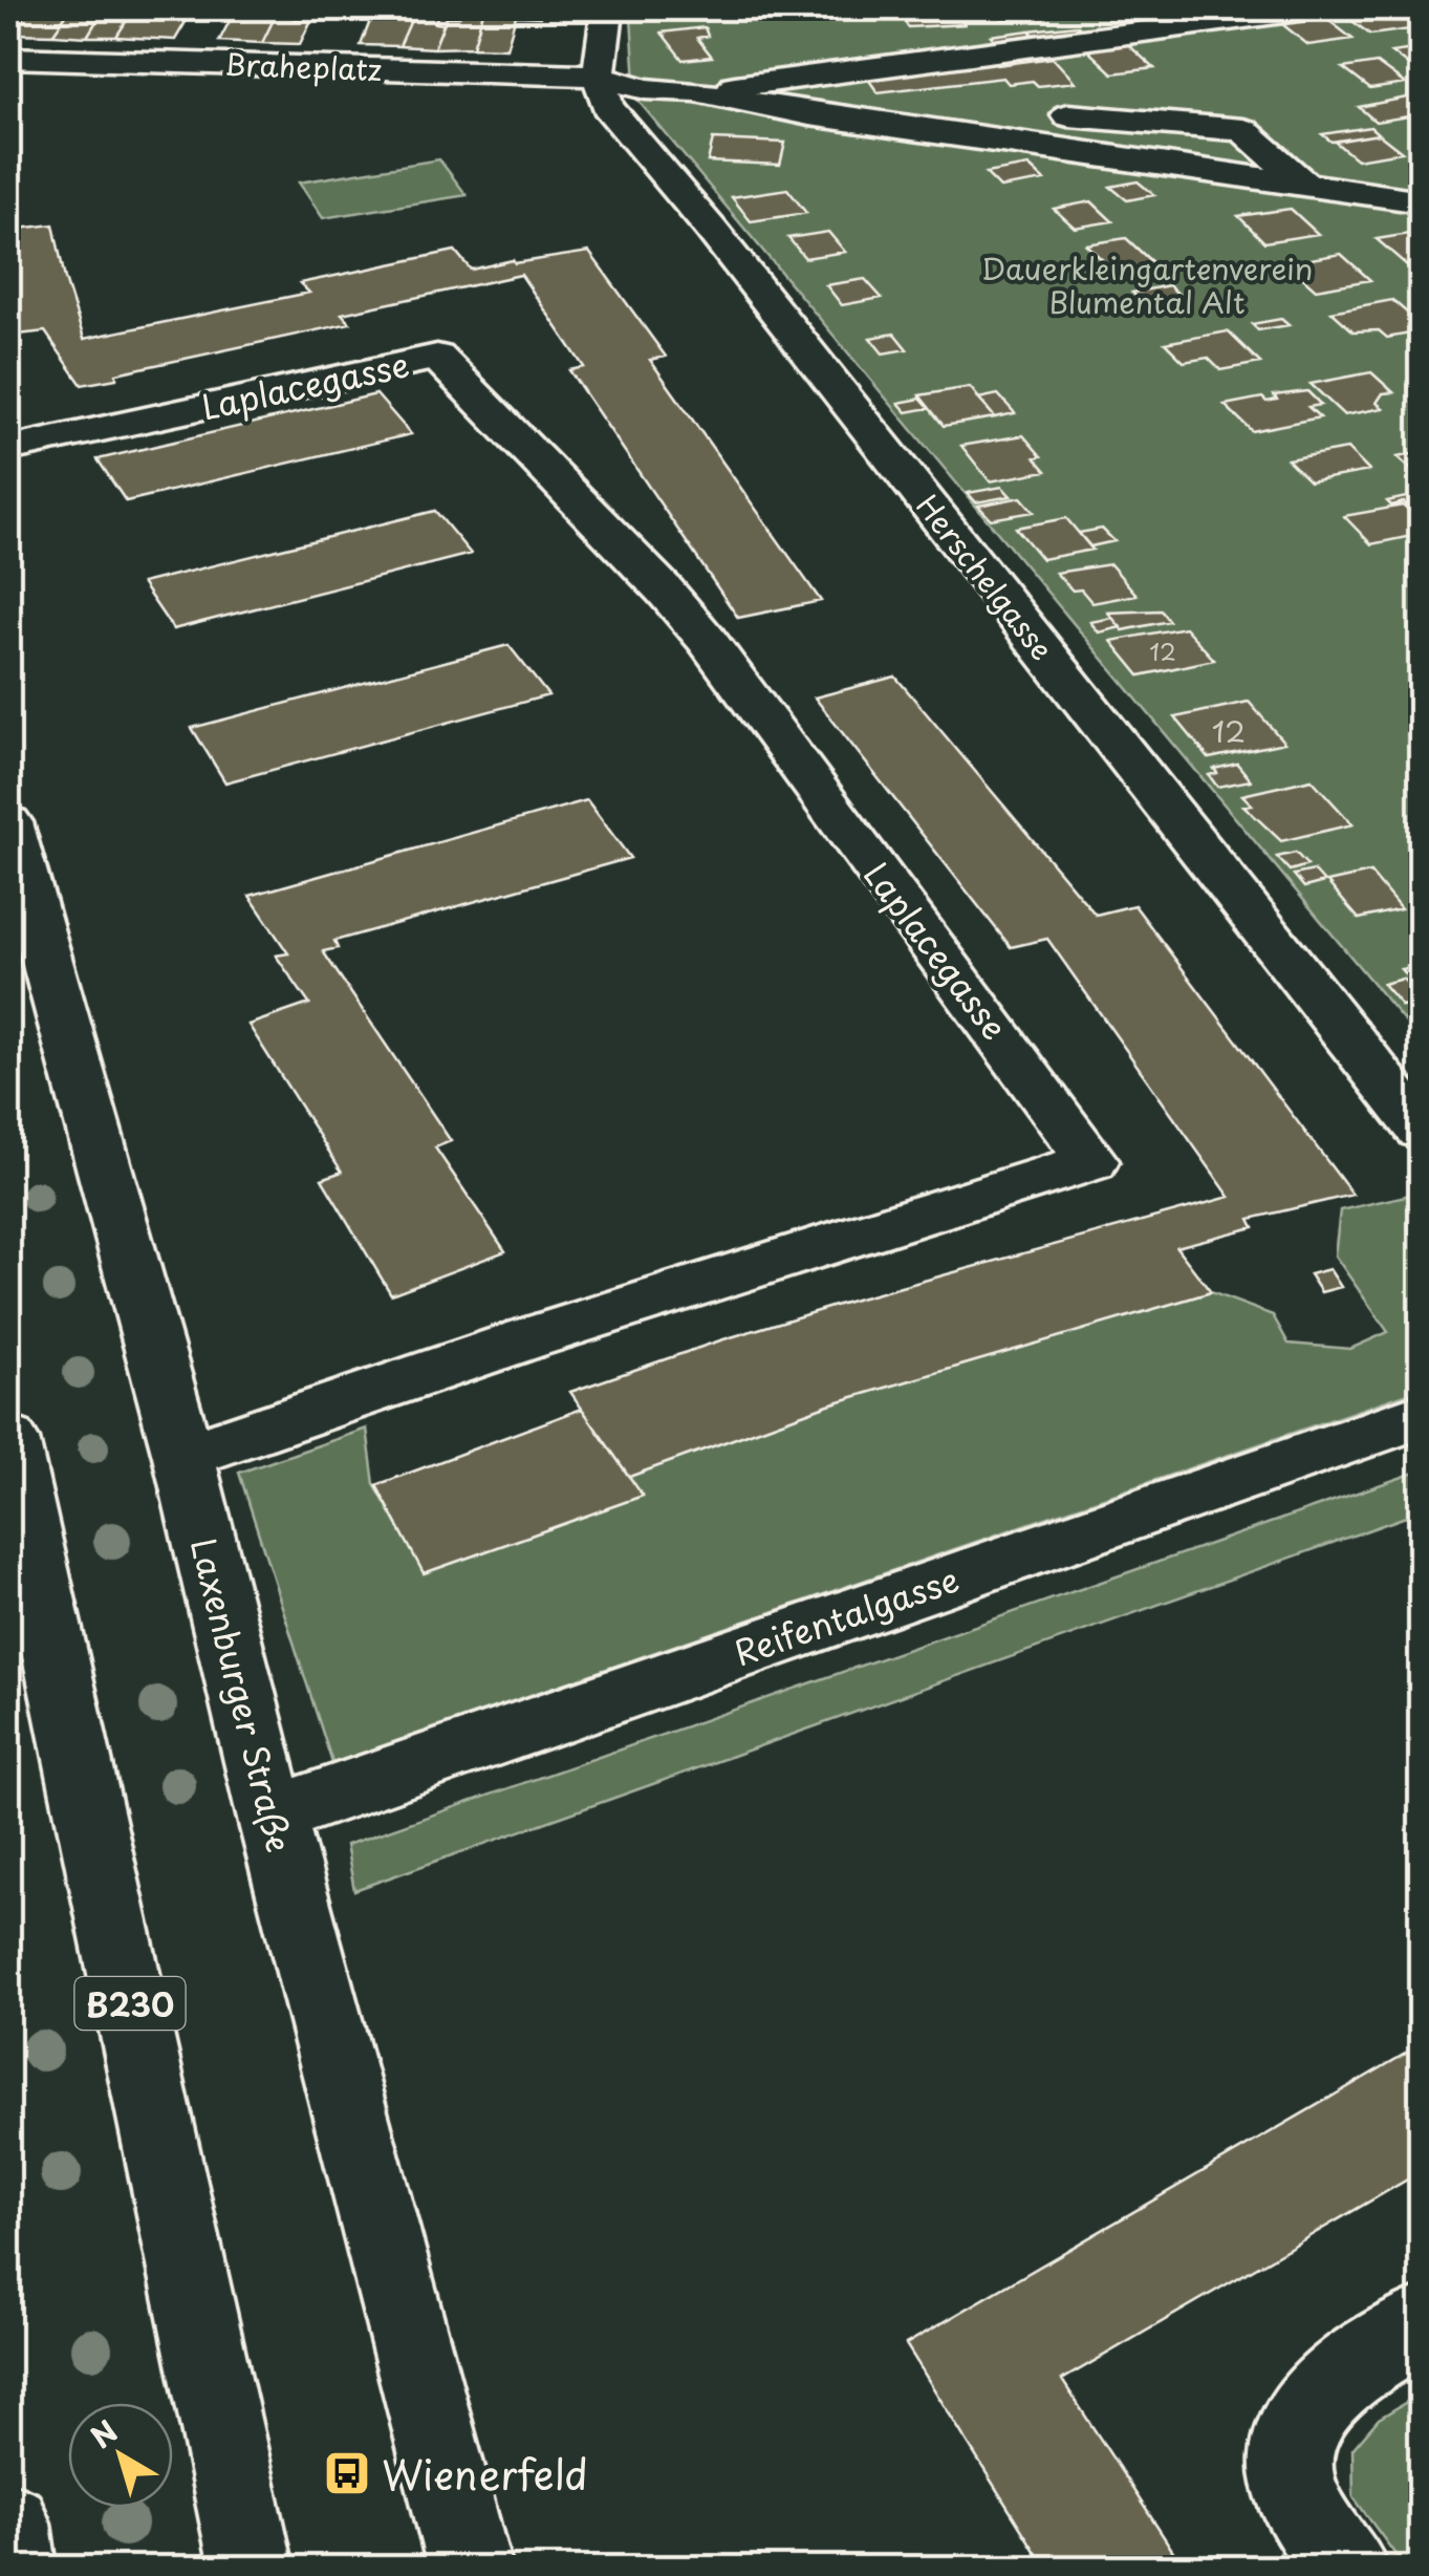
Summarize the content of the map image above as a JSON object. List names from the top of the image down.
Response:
{
  "streets": {
    "street": [
      "Braheplatz",
      "Laplacegasse",
      "Herschelgasse",
      "Reifentalgasse",
      "Laxenburger Straße",
      "B230"
    ]
  },
  "crossings": [
    ["Braheplatz", "Herschelgasse"],
    ["Laplacegasse", "Laxenburger Straße"],
    ["Reifentalgasse", "Laxenburger Straße"]
  ],
  "parks": ["Dauerkleingartenverein Blumental Alt"],
  "places": {
    "bus stop": ["Wienerfeld"]
  },
  "house_numbers": ["12", "12"],
  "north": "top left"
}
